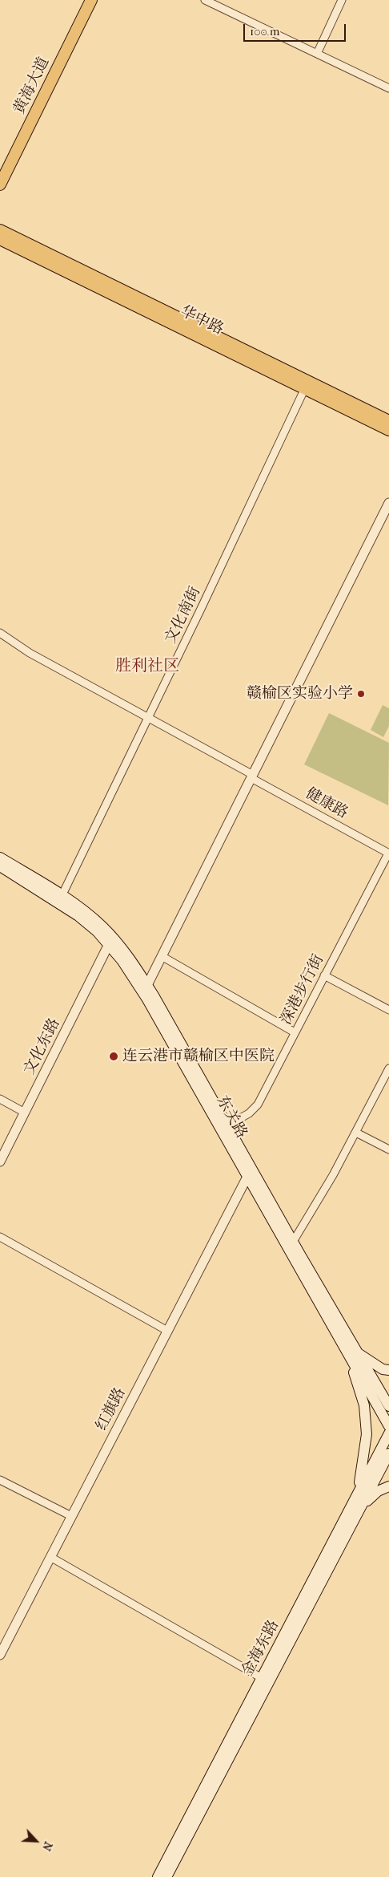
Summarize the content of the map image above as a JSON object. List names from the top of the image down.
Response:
{
  "streets": {
    "main road": [
      "黄海大道",
      "华中路",
      "东关路",
      "金海东路"
    ],
    "street": [
      "文化南街",
      "健康路",
      "深港步行街",
      "文化东路",
      "红旗路"
    ]
  },
  "crossings": [
    ["华中路", "文化南街"],
    ["文化南街", "健康路"],
    ["文化南街", "东关路"],
    ["健康路", "深港步行街"],
    ["深港步行街", "东关路"],
    ["文化东路", "东关路"],
    ["东关路", "红旗路"]
  ],
  "districts": ["胜利社区"],
  "places": ["赣榆区实验小学", "连云港市赣榆区中医院"],
  "scale_bar": "100 m",
  "north": "bottom right"
}
